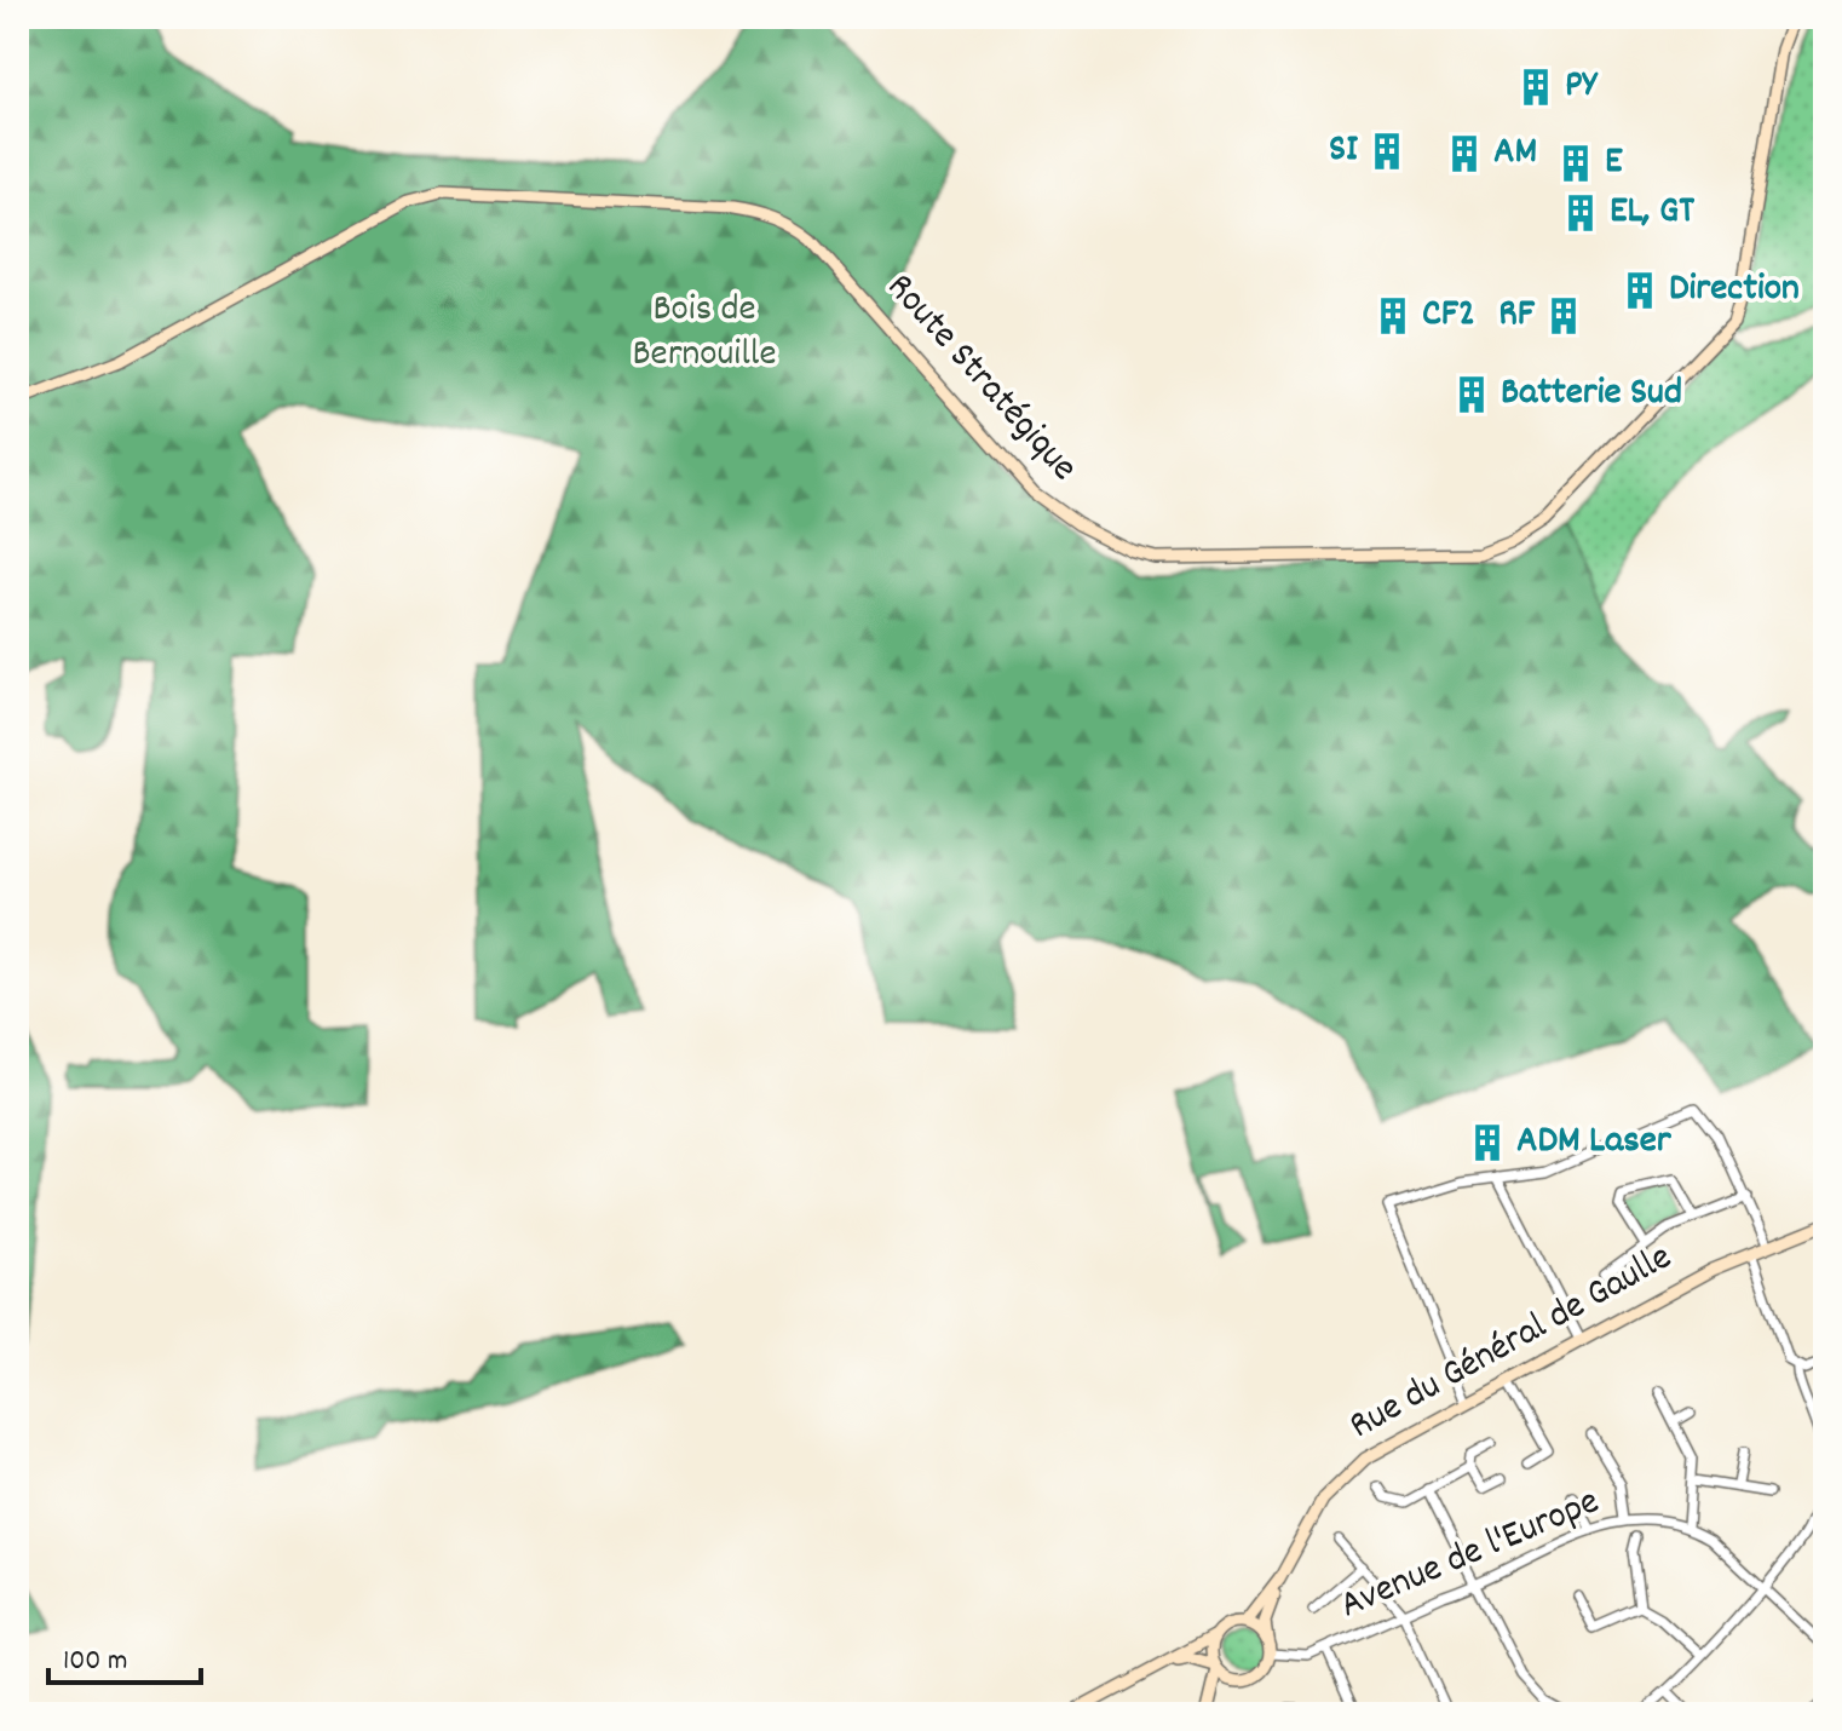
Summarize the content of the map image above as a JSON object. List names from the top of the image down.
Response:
{
  "streets": {
    "street": ["Route Stratégique", "Rue du Général de Gaulle", "Avenue de l'Europe"]
  },
  "crossings": [
    ["Rue du Général de Gaulle", "Avenue de l'Europe"]
  ],
  "parks": ["Bois de Bernouille"],
  "places": {
    "building": [
      "PY",
      "SI",
      "AM",
      "E",
      "EL, GT",
      "Direction",
      "CF2",
      "RF",
      "Batterie Sud",
      "ADM Laser"
    ]
  },
  "scale_bar": "100 m"
}
